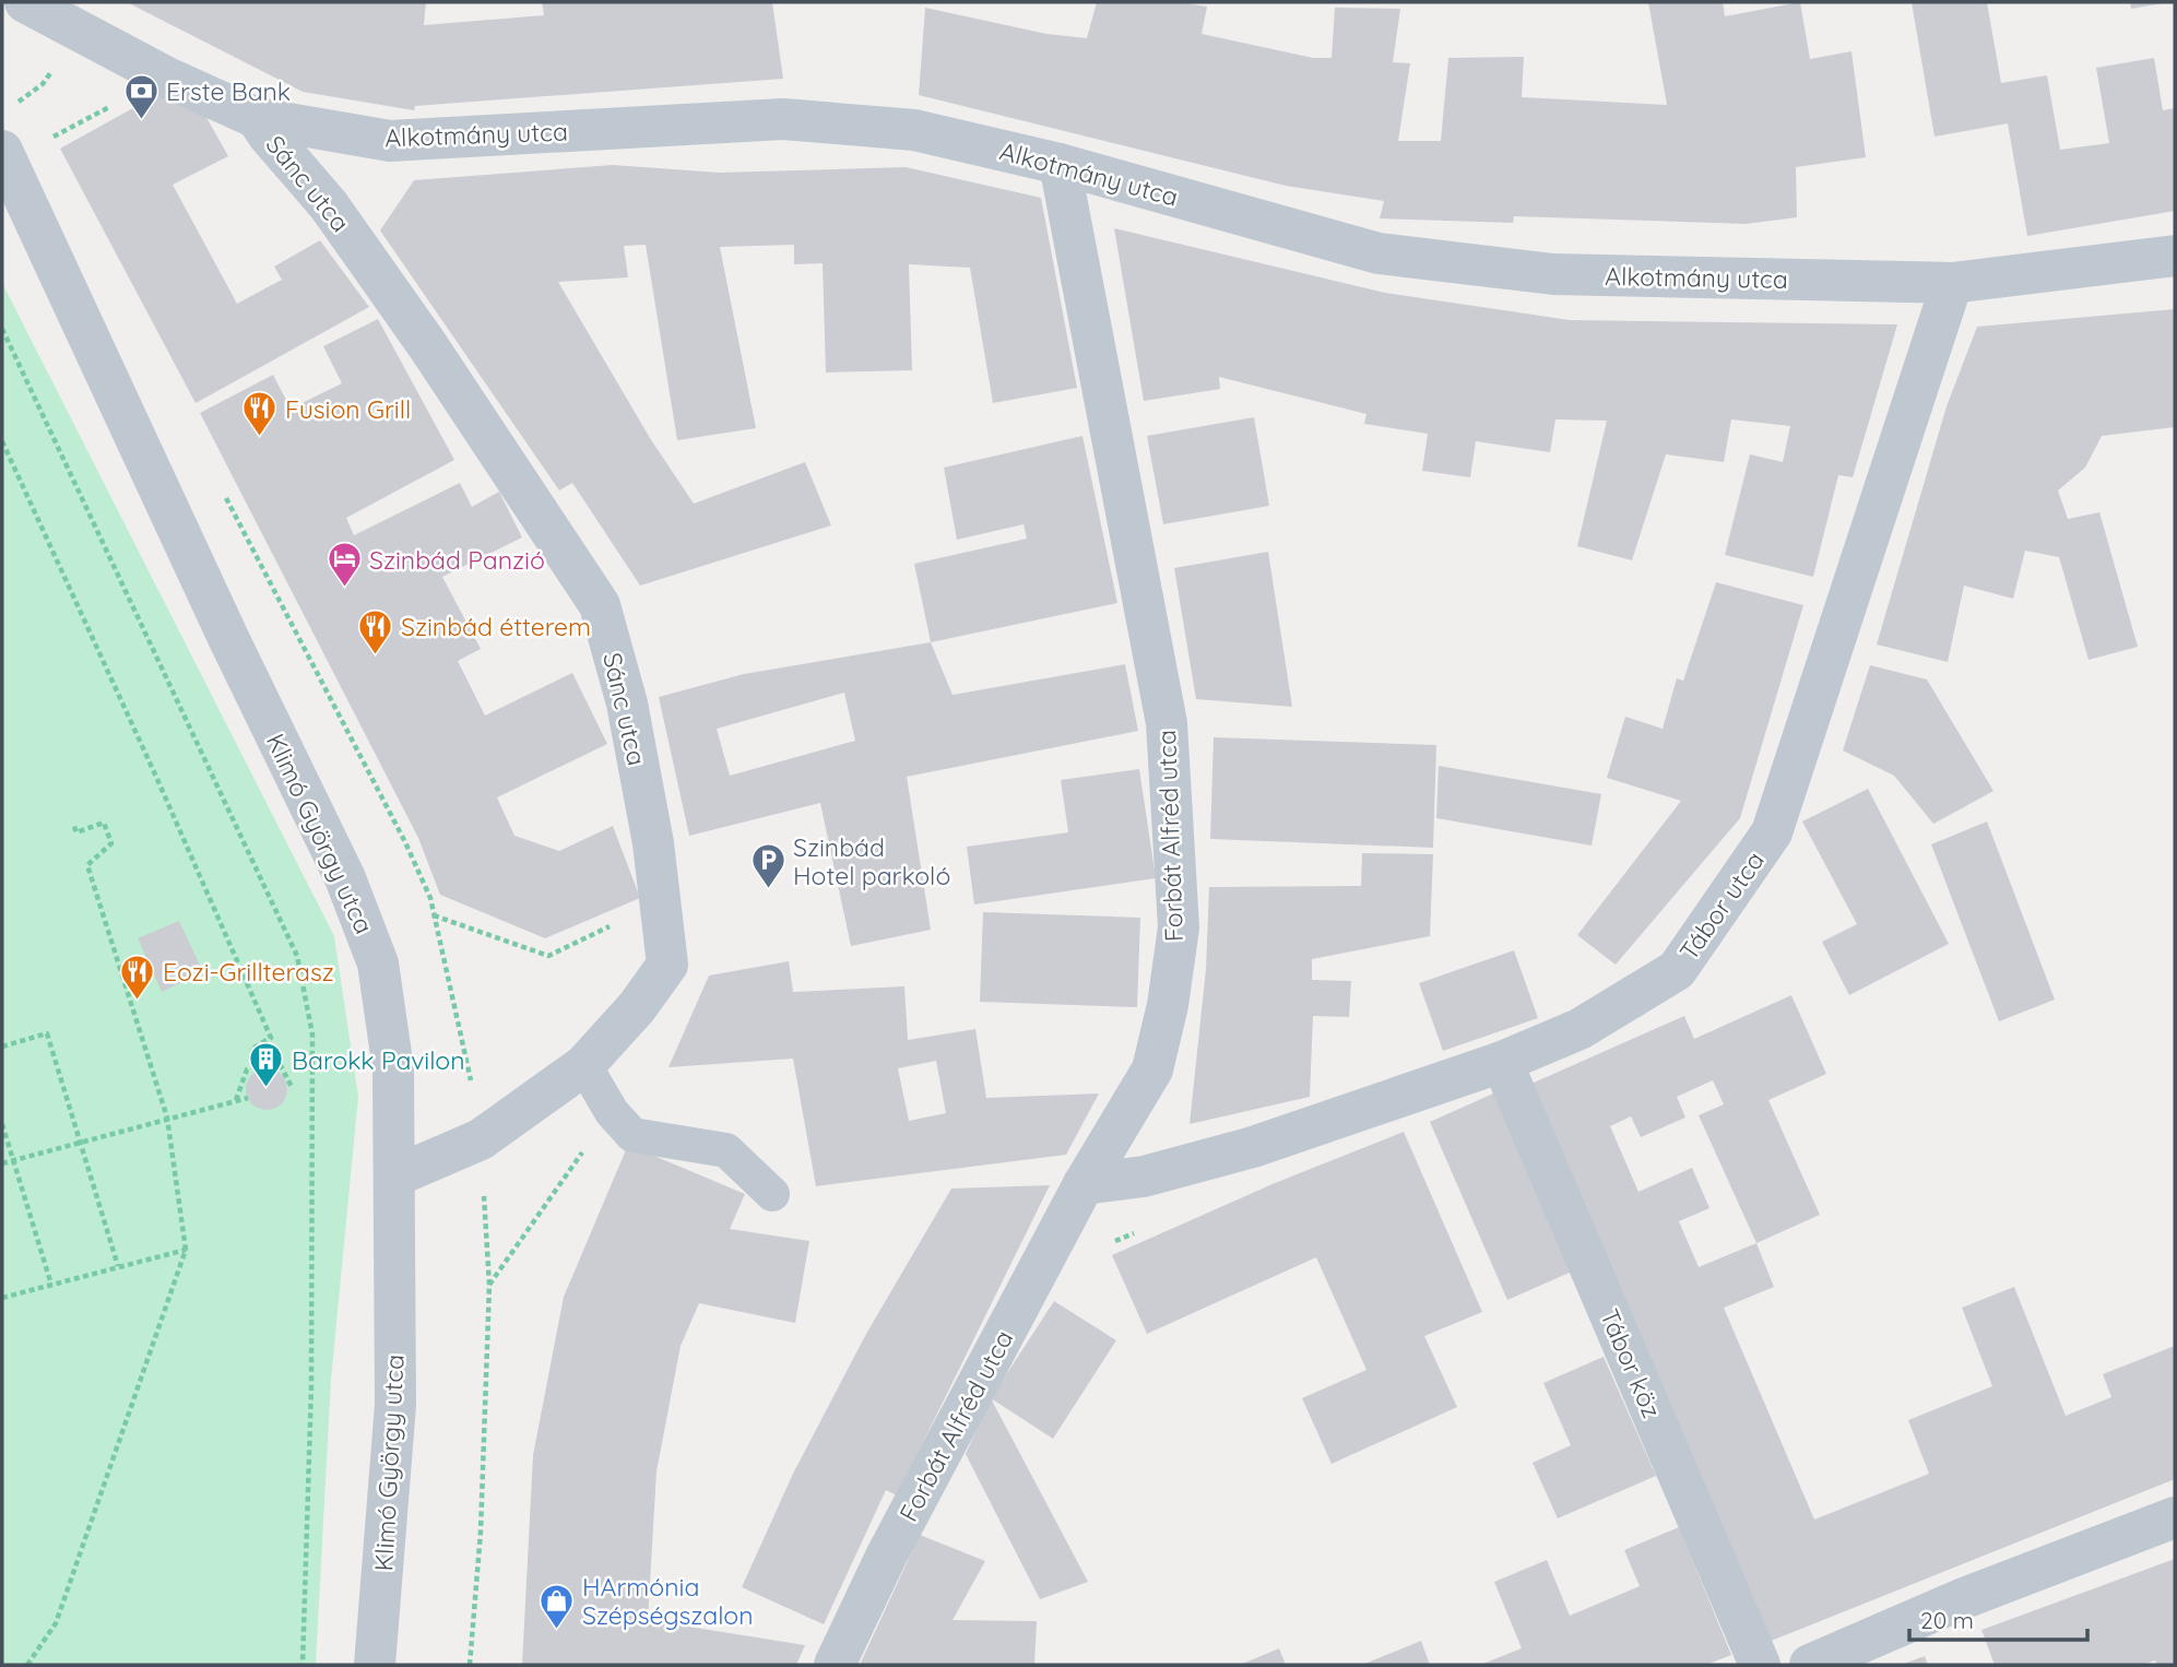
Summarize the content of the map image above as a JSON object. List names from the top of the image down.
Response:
{
  "streets": {
    "street": [
      "Alkotmány utca",
      "Sánc utca",
      "Klimó György utca",
      "Forbát Alfréd utca",
      "Tábor utca",
      "Tábor köz"
    ]
  },
  "crossings": [
    ["Alkotmány utca", "Sánc utca"],
    ["Alkotmány utca", "Forbát Alfréd utca"],
    ["Alkotmány utca", "Tábor utca"],
    ["Sánc utca", "Klimó György utca"],
    ["Forbát Alfréd utca", "Tábor utca"],
    ["Tábor utca", "Tábor köz"]
  ],
  "places": {
    "bank": ["Erste Bank"],
    "restaurant": ["Fusion Grill", "Szinbád étterem", "Eozi-Grillterasz"],
    "hotel": ["Szinbád Panzió"],
    "parking": ["Szinbád Hotel parkoló"],
    "building": ["Barokk Pavilon"],
    "shop": ["HArmónia Szépségszalon"]
  },
  "scale_bar": "20 m"
}
